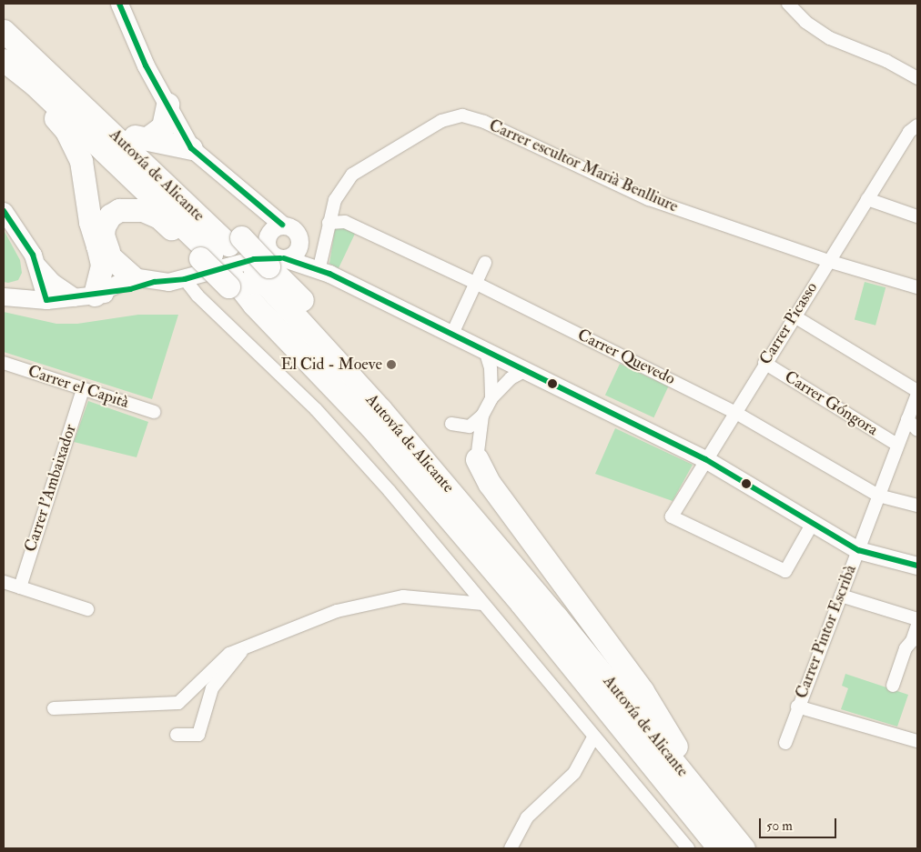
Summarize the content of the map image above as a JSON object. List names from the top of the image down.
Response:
{
  "streets": {
    "highway": ["Autovía de Alicante"],
    "street": [
      "Carrer escultor Marià Benlliure",
      "Carrer Picasso",
      "Carrer Quevedo",
      "Carrer el Capità",
      "Carrer Góngora",
      "Carrer l'Ambaixador",
      "Carrer Pintor Escribà"
    ]
  },
  "crossings": [
    ["Carrer escultor Marià Benlliure", "Carrer Picasso"],
    ["Carrer escultor Marià Benlliure", "Carrer Quevedo"],
    ["Carrer Picasso", "Carrer Quevedo"],
    ["Carrer Picasso", "Carrer Góngora"],
    ["Carrer Quevedo", "Carrer Pintor Escribà"],
    ["Carrer el Capità", "Carrer l'Ambaixador"],
    ["Carrer Góngora", "Carrer Pintor Escribà"]
  ],
  "places": ["El Cid - Moeve"],
  "scale_bar": "50 m"
}
